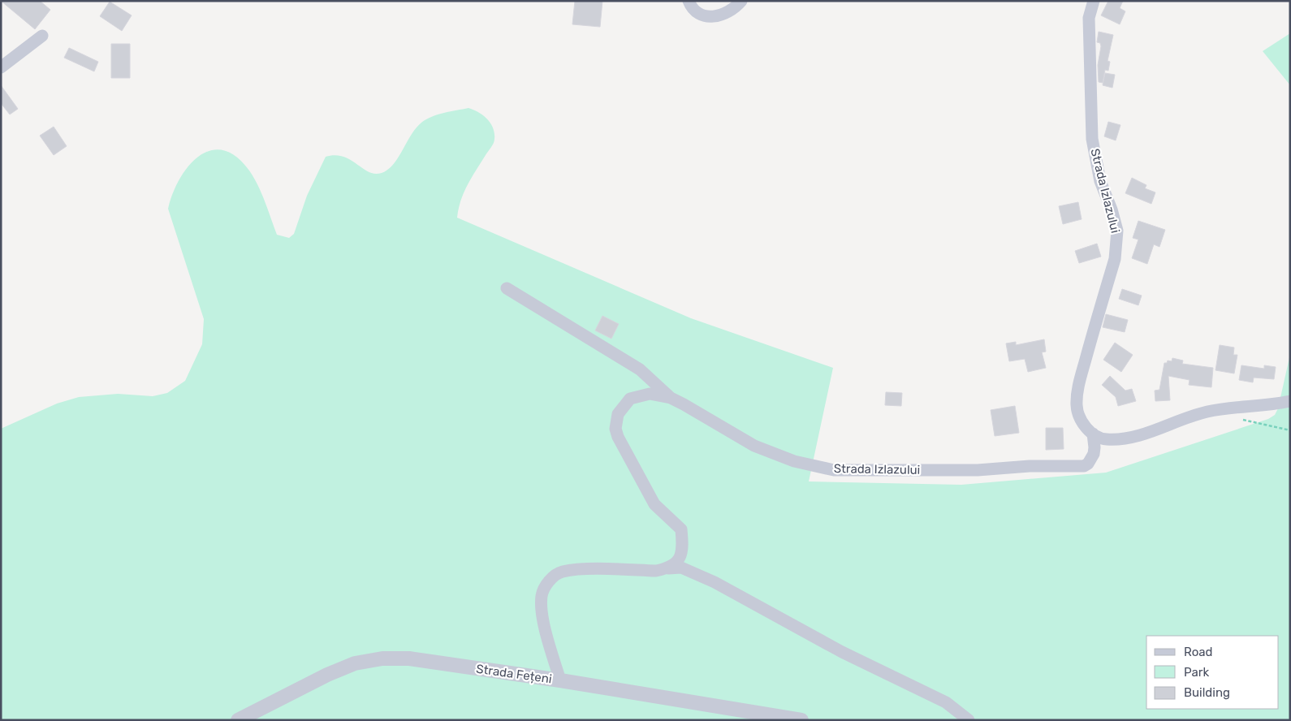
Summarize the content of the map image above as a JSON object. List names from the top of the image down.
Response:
{
  "streets": {
    "street": ["Strada Izlazului", "Strada Fețeni"]
  },
  "legend": ["Road", "Park", "Building"]
}
